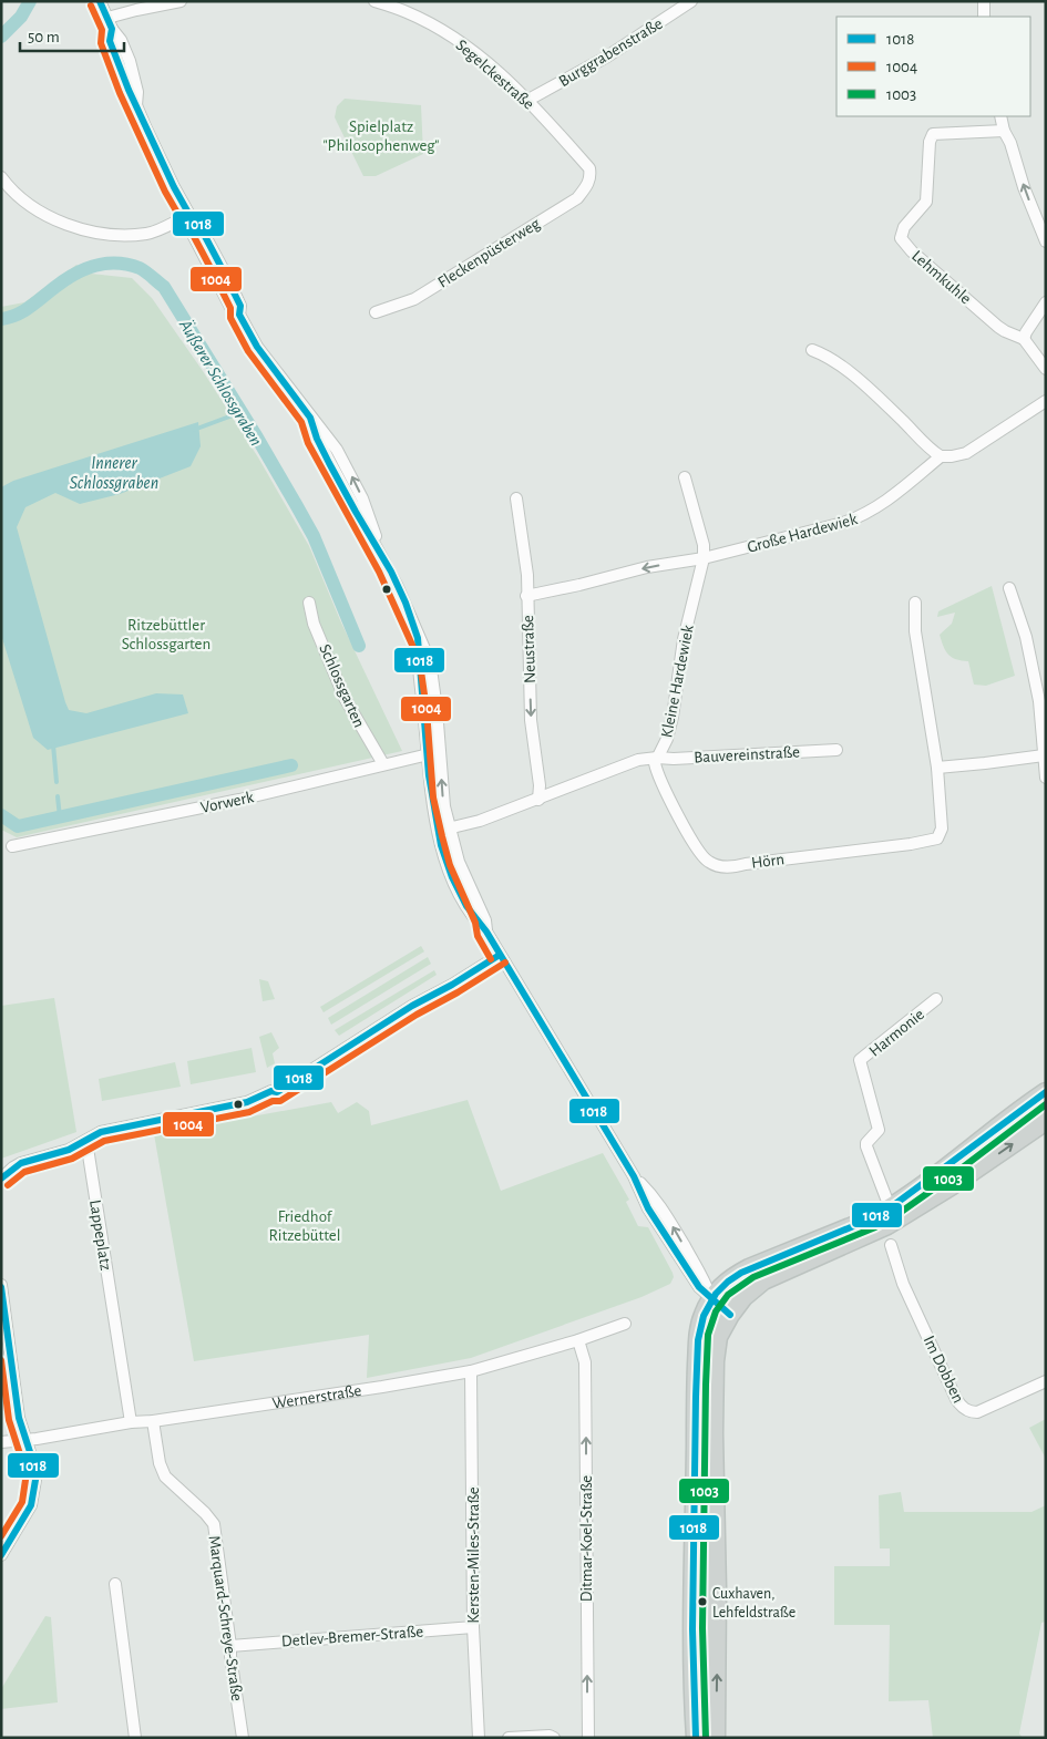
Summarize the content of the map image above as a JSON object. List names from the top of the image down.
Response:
{
  "streets": {
    "street": [
      "Burggrabenstraße",
      "Segelckestraße",
      "Fleckenpüsterweg",
      "Lehmkuhle",
      "Große Hardewiek",
      "Neustraße",
      "Kleine Hardewiek",
      "Schlossgarten",
      "Bauvereinstraße",
      "Vorwerk",
      "Hörn",
      "Harmonie",
      "Lappeplatz",
      "Im Dobben",
      "Wernerstraße",
      "Ditmar-Koel-Straße",
      "Kersten-Miles-Straße",
      "Marquard-Schreye-Straße",
      "Detlev-Bremer-Straße"
    ]
  },
  "crossings": [
    ["Burggrabenstraße", "Segelckestraße"],
    ["Segelckestraße", "Fleckenpüsterweg"],
    ["Große Hardewiek", "Neustraße"],
    ["Große Hardewiek", "Kleine Hardewiek"],
    ["Neustraße", "Kleine Hardewiek"],
    ["Kleine Hardewiek", "Bauvereinstraße"],
    ["Kleine Hardewiek", "Hörn"],
    ["Schlossgarten", "Vorwerk"],
    ["Bauvereinstraße", "Hörn"],
    ["Lappeplatz", "Wernerstraße"],
    ["Wernerstraße", "Ditmar-Koel-Straße"],
    ["Wernerstraße", "Kersten-Miles-Straße"],
    ["Wernerstraße", "Marquard-Schreye-Straße"],
    ["Kersten-Miles-Straße", "Detlev-Bremer-Straße"],
    ["Marquard-Schreye-Straße", "Detlev-Bremer-Straße"]
  ],
  "one_way": ["Große Hardewiek", "Ditmar-Koel-Straße"],
  "water": ["Äußerer Schlossgraben", "Innerer Schlossgraben"],
  "parks": ["Spielplatz \"Philosophenweg\"", "Ritzebüttler Schlossgarten", "Friedhof Ritzebüttel"],
  "places": ["Cuxhaven, Lehfeldstraße"],
  "lines": ["transit line 1018", "transit line 1004", "transit line 1003"],
  "legend": ["1018", "1004", "1003"],
  "scale_bar": "50 m"
}
